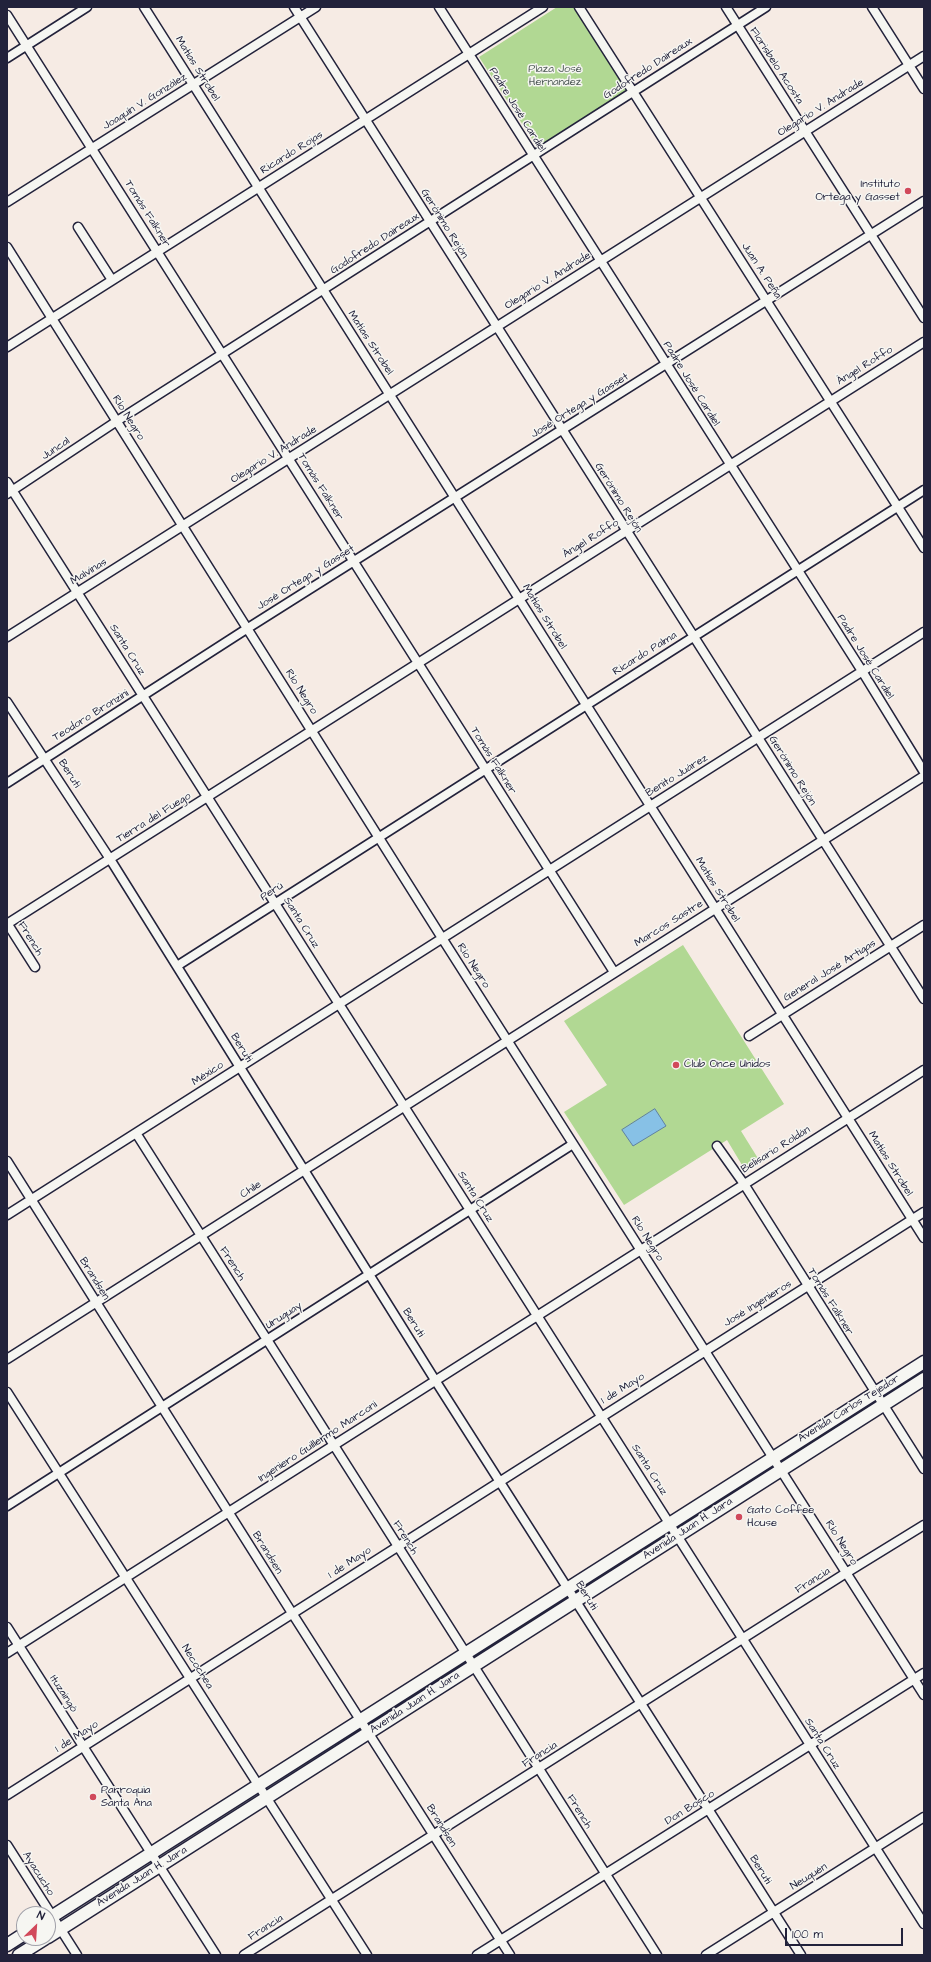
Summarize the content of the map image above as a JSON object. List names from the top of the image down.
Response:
{
  "streets": {
    "main road": ["Avenida Carlos Tejedor", "Avenida Juan H. Jara"],
    "street": [
      "Florisbelo Acosta",
      "Matías Strobel",
      "Godofredo Daireaux",
      "Joaquín V. González",
      "Olegario V. Andrade",
      "Padre José Cardiel",
      "Ricardo Rojas",
      "Tomás Falkner",
      "Gerónimo Rejón",
      "Juan A. Peña",
      "Ángel Roffo",
      "José Ortega y Gasset",
      "Río Negro",
      "Juncal",
      "Malvinas",
      "Santa Cruz",
      "Ricardo Palma",
      "Teodoro Bronzini",
      "Beruti",
      "Benito Juárez",
      "Tierra del Fuego",
      "Perú",
      "Marcos Sastre",
      "French",
      "General José Artigas",
      "México",
      "Belisario Roldán",
      "Chile",
      "Brandsen",
      "José Ingenieros",
      "Uruguay",
      "1 de Mayo",
      "Ingeniero Guillermo Marconi",
      "Francia",
      "Necochea",
      "Ituzaingó",
      "Don Bosco",
      "Ayacucho",
      "Neuquén"
    ]
  },
  "crossings": [
    ["Florisbelo Acosta", "Godofredo Daireaux"],
    ["Florisbelo Acosta", "Olegario V. Andrade"],
    ["Florisbelo Acosta", "José Ortega y Gasset"],
    ["Matías Strobel", "Godofredo Daireaux"],
    ["Matías Strobel", "Joaquín V. González"],
    ["Matías Strobel", "Olegario V. Andrade"],
    ["Matías Strobel", "Ricardo Rojas"],
    ["Matías Strobel", "Ángel Roffo"],
    ["Matías Strobel", "José Ortega y Gasset"],
    ["Matías Strobel", "Ricardo Palma"],
    ["Matías Strobel", "Benito Juárez"],
    ["Matías Strobel", "Marcos Sastre"],
    ["Matías Strobel", "General José Artigas"],
    ["Matías Strobel", "Belisario Roldán"],
    ["Matías Strobel", "José Ingenieros"],
    ["Godofredo Daireaux", "Padre José Cardiel"],
    ["Godofredo Daireaux", "Tomás Falkner"],
    ["Godofredo Daireaux", "Gerónimo Rejón"],
    ["Godofredo Daireaux", "Juan A. Peña"],
    ["Godofredo Daireaux", "Río Negro"],
    ["Godofredo Daireaux", "Juncal"],
    ["Joaquín V. González", "Tomás Falkner"],
    ["Joaquín V. González", "Gerónimo Rejón"],
    ["Olegario V. Andrade", "Padre José Cardiel"],
    ["Olegario V. Andrade", "Tomás Falkner"],
    ["Olegario V. Andrade", "Gerónimo Rejón"],
    ["Olegario V. Andrade", "Juan A. Peña"],
    ["Olegario V. Andrade", "Río Negro"],
    ["Olegario V. Andrade", "Malvinas"],
    ["Padre José Cardiel", "Ricardo Rojas"],
    ["Padre José Cardiel", "Ángel Roffo"],
    ["Padre José Cardiel", "José Ortega y Gasset"],
    ["Padre José Cardiel", "Ricardo Palma"],
    ["Padre José Cardiel", "Benito Juárez"],
    ["Ricardo Rojas", "Tomás Falkner"],
    ["Ricardo Rojas", "Gerónimo Rejón"],
    ["Ricardo Rojas", "Río Negro"],
    ["Tomás Falkner", "Ángel Roffo"],
    ["Tomás Falkner", "José Ortega y Gasset"],
    ["Tomás Falkner", "Ricardo Palma"],
    ["Tomás Falkner", "Benito Juárez"],
    ["Tomás Falkner", "Marcos Sastre"],
    ["Tomás Falkner", "Belisario Roldán"],
    ["Tomás Falkner", "José Ingenieros"],
    ["Tomás Falkner", "Avenida Carlos Tejedor"],
    ["Gerónimo Rejón", "Ángel Roffo"],
    ["Gerónimo Rejón", "José Ortega y Gasset"],
    ["Gerónimo Rejón", "Ricardo Palma"],
    ["Gerónimo Rejón", "Benito Juárez"],
    ["Gerónimo Rejón", "Marcos Sastre"],
    ["Gerónimo Rejón", "General José Artigas"],
    ["Juan A. Peña", "Ángel Roffo"],
    ["Juan A. Peña", "José Ortega y Gasset"],
    ["Juan A. Peña", "Ricardo Palma"],
    ["Ángel Roffo", "Río Negro"],
    ["Ángel Roffo", "Tierra del Fuego"],
    ["José Ortega y Gasset", "Río Negro"],
    ["José Ortega y Gasset", "Teodoro Bronzini"],
    ["Río Negro", "Juncal"],
    ["Río Negro", "Malvinas"],
    ["Río Negro", "Ricardo Palma"],
    ["Río Negro", "Teodoro Bronzini"],
    ["Río Negro", "Benito Juárez"],
    ["Río Negro", "Tierra del Fuego"],
    ["Río Negro", "Perú"],
    ["Río Negro", "Marcos Sastre"],
    ["Río Negro", "México"],
    ["Río Negro", "Belisario Roldán"],
    ["Río Negro", "Chile"],
    ["Río Negro", "José Ingenieros"],
    ["Río Negro", "Uruguay"],
    ["Río Negro", "1 de Mayo"],
    ["Río Negro", "Avenida Carlos Tejedor"],
    ["Río Negro", "Ingeniero Guillermo Marconi"],
    ["Río Negro", "Avenida Juan H. Jara"],
    ["Río Negro", "Francia"],
    ["Río Negro", "Don Bosco"],
    ["Juncal", "Santa Cruz"],
    ["Malvinas", "Santa Cruz"],
    ["Santa Cruz", "Teodoro Bronzini"],
    ["Santa Cruz", "Tierra del Fuego"],
    ["Santa Cruz", "Perú"],
    ["Santa Cruz", "México"],
    ["Santa Cruz", "Chile"],
    ["Santa Cruz", "Uruguay"],
    ["Santa Cruz", "1 de Mayo"],
    ["Santa Cruz", "Ingeniero Guillermo Marconi"],
    ["Santa Cruz", "Avenida Juan H. Jara"],
    ["Santa Cruz", "Francia"],
    ["Santa Cruz", "Don Bosco"],
    ["Santa Cruz", "Neuquén"],
    ["Ricardo Palma", "Perú"],
    ["Teodoro Bronzini", "Beruti"],
    ["Beruti", "Tierra del Fuego"],
    ["Beruti", "Perú"],
    ["Beruti", "México"],
    ["Beruti", "Chile"],
    ["Beruti", "Uruguay"],
    ["Beruti", "1 de Mayo"],
    ["Beruti", "Ingeniero Guillermo Marconi"],
    ["Beruti", "Avenida Juan H. Jara"],
    ["Beruti", "Francia"],
    ["Beruti", "Don Bosco"],
    ["Beruti", "Neuquén"],
    ["Benito Juárez", "México"],
    ["Tierra del Fuego", "French"],
    ["Marcos Sastre", "Chile"],
    ["French", "México"],
    ["French", "Chile"],
    ["French", "Uruguay"],
    ["French", "1 de Mayo"],
    ["French", "Ingeniero Guillermo Marconi"],
    ["French", "Avenida Juan H. Jara"],
    ["French", "Francia"],
    ["French", "Don Bosco"],
    ["México", "Brandsen"],
    ["Belisario Roldán", "Ingeniero Guillermo Marconi"],
    ["Chile", "Brandsen"],
    ["Brandsen", "Uruguay"],
    ["Brandsen", "1 de Mayo"],
    ["Brandsen", "Ingeniero Guillermo Marconi"],
    ["Brandsen", "Avenida Juan H. Jara"],
    ["Brandsen", "Francia"],
    ["Brandsen", "Don Bosco"],
    ["José Ingenieros", "1 de Mayo"],
    ["Uruguay", "Necochea"],
    ["1 de Mayo", "Necochea"],
    ["1 de Mayo", "Ituzaingó"],
    ["Avenida Carlos Tejedor", "Avenida Juan H. Jara"],
    ["Ingeniero Guillermo Marconi", "Necochea"],
    ["Ingeniero Guillermo Marconi", "Ituzaingó"],
    ["Avenida Juan H. Jara", "Necochea"],
    ["Avenida Juan H. Jara", "Ituzaingó"],
    ["Avenida Juan H. Jara", "Ayacucho"],
    ["Francia", "Necochea"]
  ],
  "parks": ["Plaza José Hernandez"],
  "places": [
    "Instituto Ortega y Gasset",
    "Club Once Unidos",
    "Gato Coffee House",
    "Parroquia Santa Ana"
  ],
  "scale_bar": "100 m",
  "north": "top right"
}
